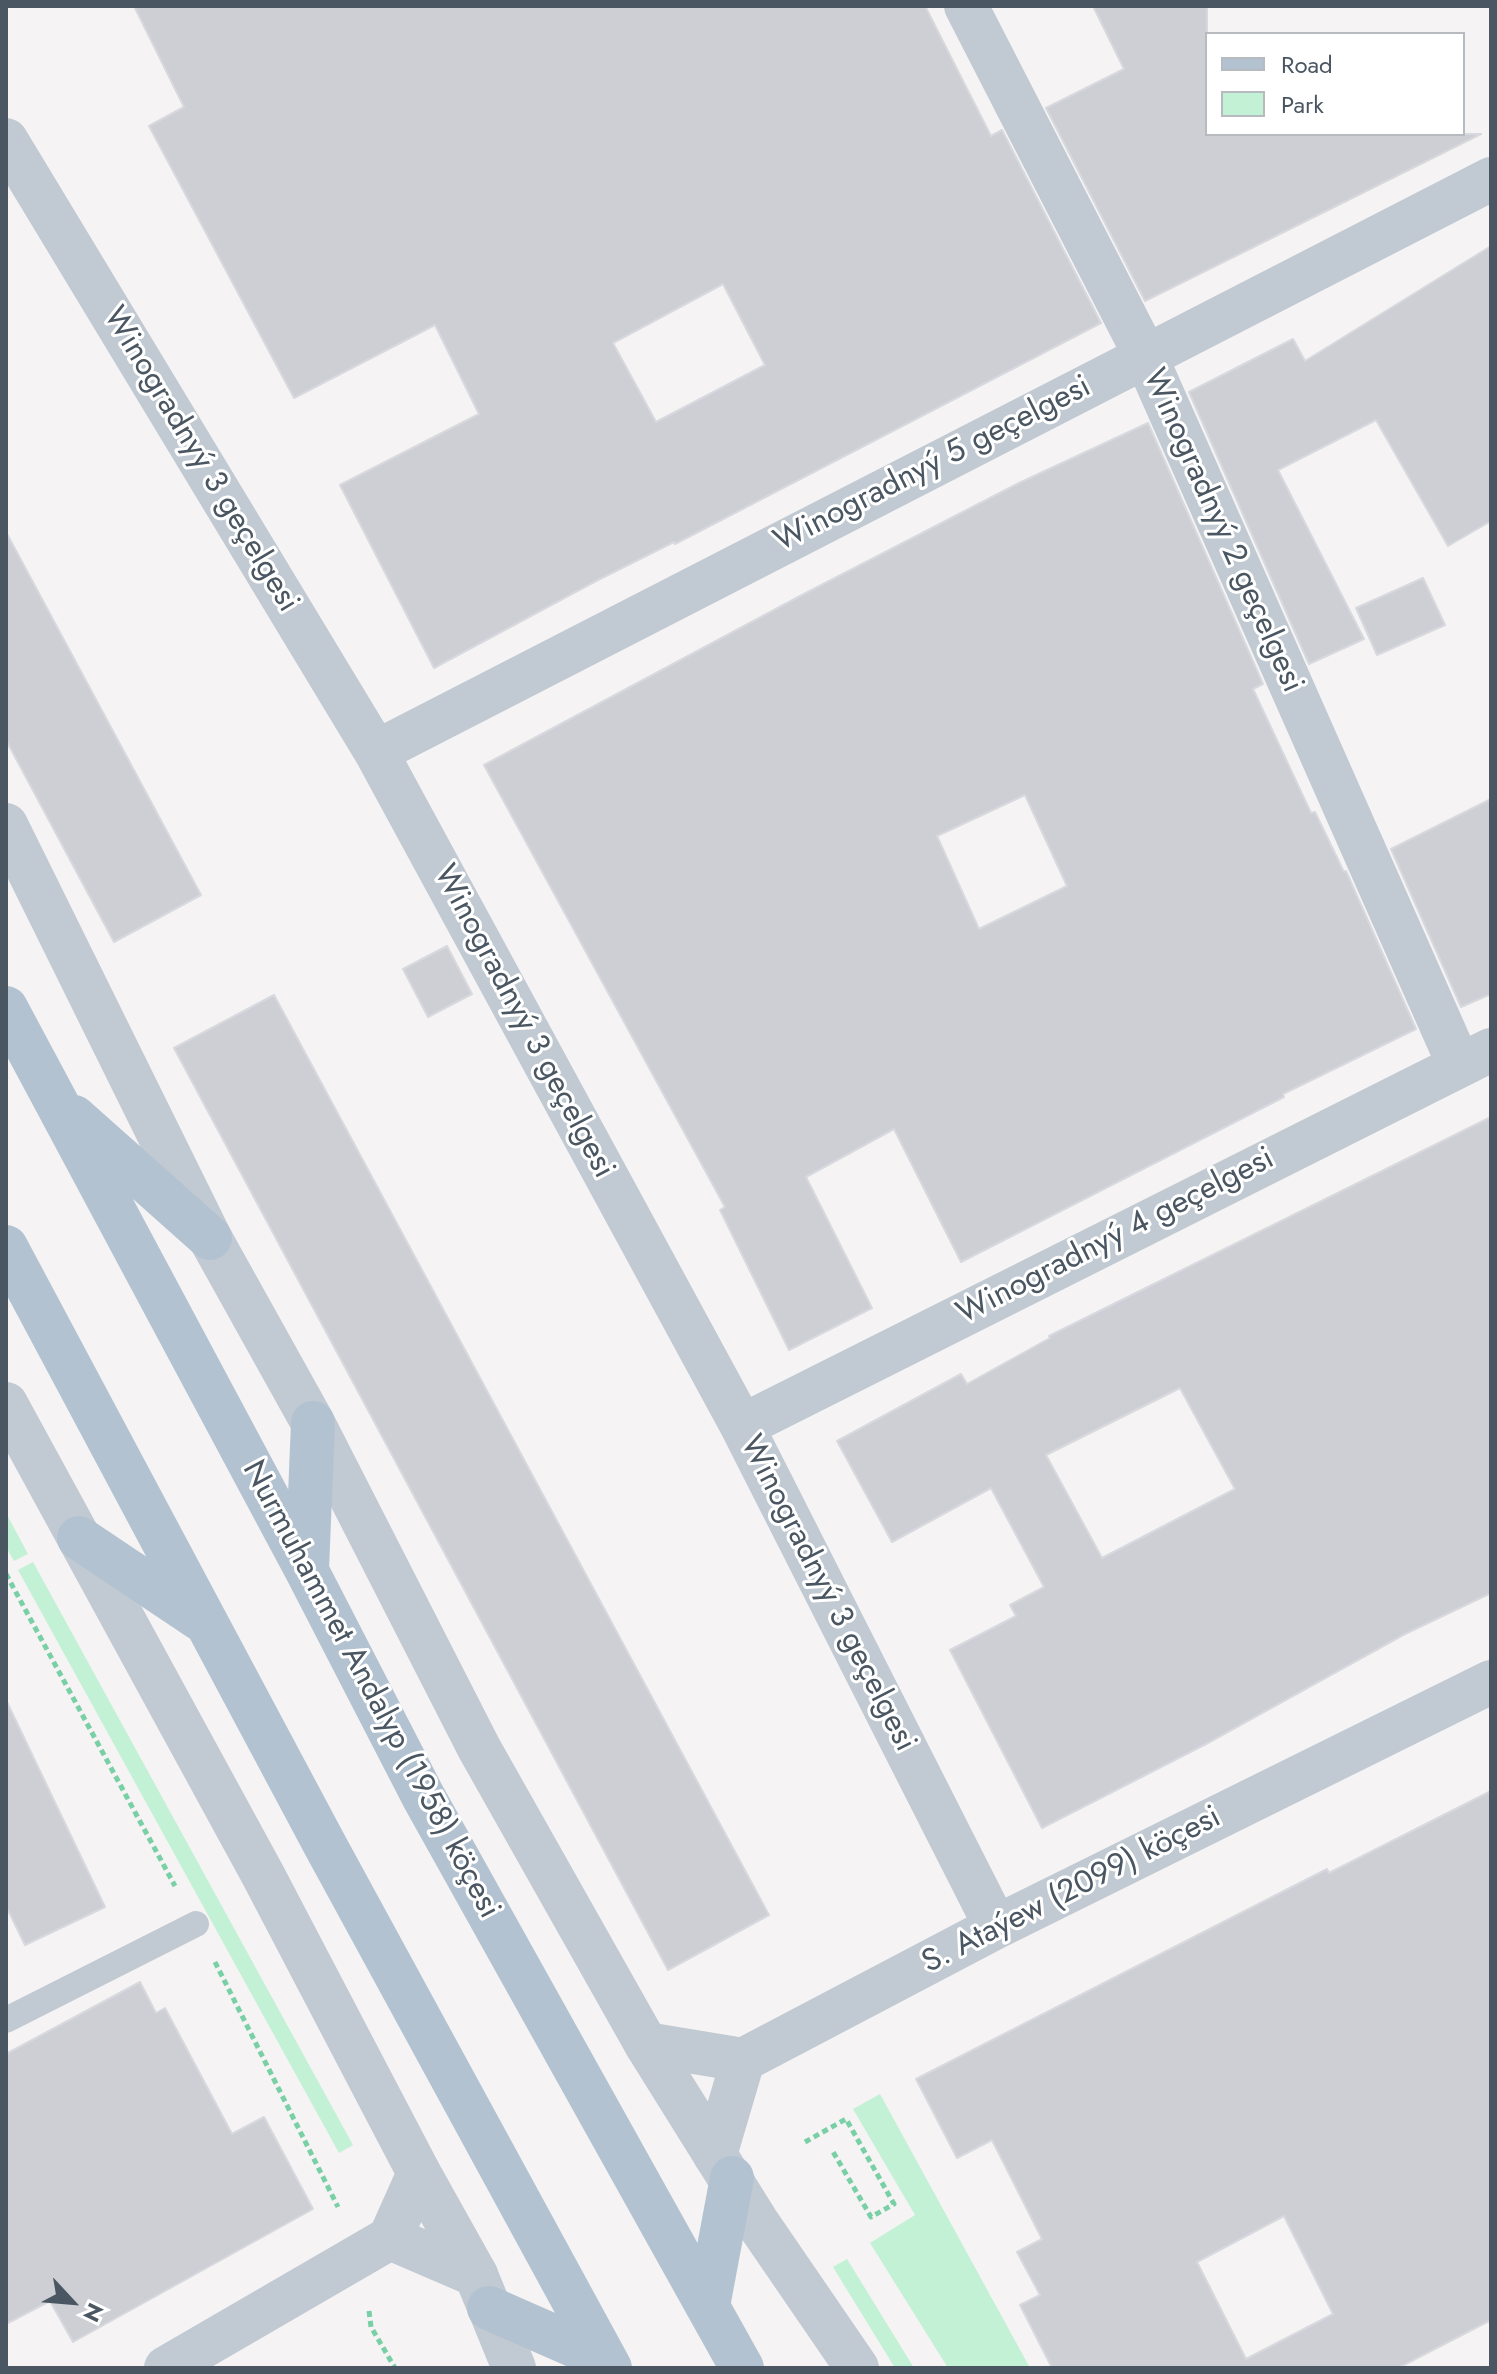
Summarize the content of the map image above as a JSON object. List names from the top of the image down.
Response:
{
  "streets": {
    "main road": ["Nurmuhammet Andalyp (1958) köçesi"],
    "street": [
      "Winogradnyý 3 geçelgesi",
      "Winogradnyý 5 geçelgesi",
      "Winogradnyý 2 geçelgesi",
      "Winogradnyý 4 geçelgesi",
      "S. Ataýew (2099) köçesi"
    ]
  },
  "crossings": [
    ["Winogradnyý 3 geçelgesi", "Winogradnyý 5 geçelgesi"],
    ["Winogradnyý 3 geçelgesi", "Winogradnyý 4 geçelgesi"],
    ["Winogradnyý 3 geçelgesi", "S. Ataýew (2099) köçesi"],
    ["Winogradnyý 5 geçelgesi", "Winogradnyý 2 geçelgesi"],
    ["Winogradnyý 2 geçelgesi", "Winogradnyý 4 geçelgesi"]
  ],
  "legend": ["Road", "Park"],
  "north": "bottom right"
}
